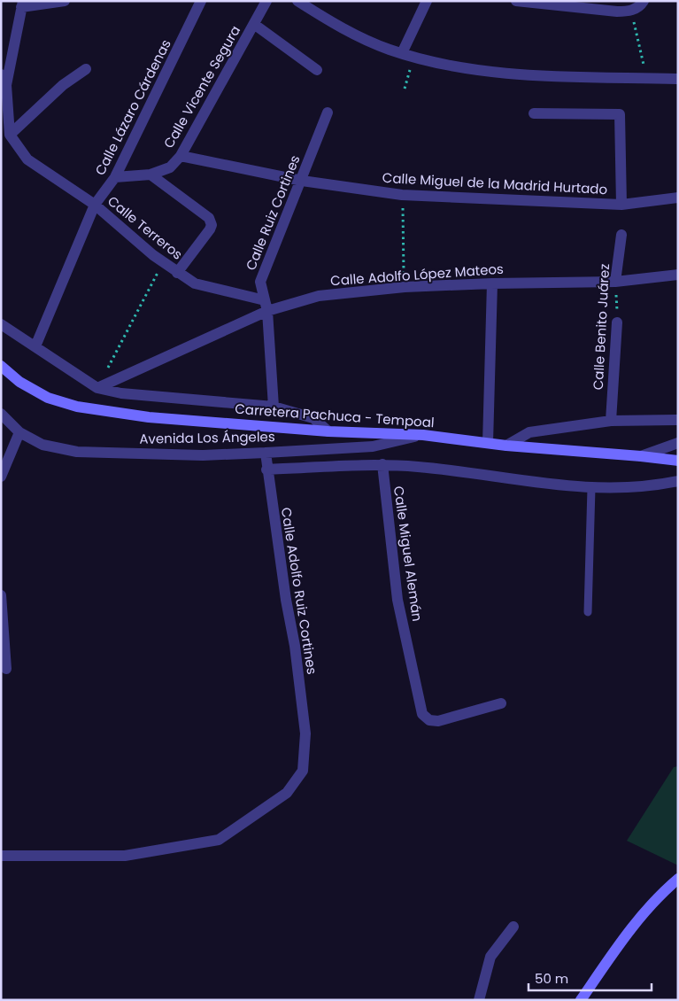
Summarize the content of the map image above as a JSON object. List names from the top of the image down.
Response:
{
  "streets": {
    "main road": ["Carretera Pachuca - Tempoal"],
    "street": [
      "Calle Vicente Segura",
      "Calle Lázaro Cárdenas",
      "Calle Miguel de la Madrid Hurtado",
      "Calle Ruiz Cortines",
      "Calle Terreros",
      "Calle Adolfo López Mateos",
      "Calle Benito Juárez",
      "Avenida Los Ángeles",
      "Calle Miguel Alemán",
      "Calle Adolfo Ruiz Cortines"
    ]
  },
  "crossings": [
    ["Calle Vicente Segura", "Calle Lázaro Cárdenas"],
    ["Calle Vicente Segura", "Calle Miguel de la Madrid Hurtado"],
    ["Calle Lázaro Cárdenas", "Calle Terreros"],
    ["Calle Miguel de la Madrid Hurtado", "Calle Ruiz Cortines"],
    ["Calle Ruiz Cortines", "Calle Terreros"],
    ["Calle Ruiz Cortines", "Calle Adolfo López Mateos"],
    ["Calle Terreros", "Calle Adolfo López Mateos"],
    ["Calle Adolfo López Mateos", "Calle Benito Juárez"],
    ["Carretera Pachuca - Tempoal", "Avenida Los Ángeles"],
    ["Avenida Los Ángeles", "Calle Adolfo Ruiz Cortines"]
  ],
  "scale_bar": "50 m"
}
